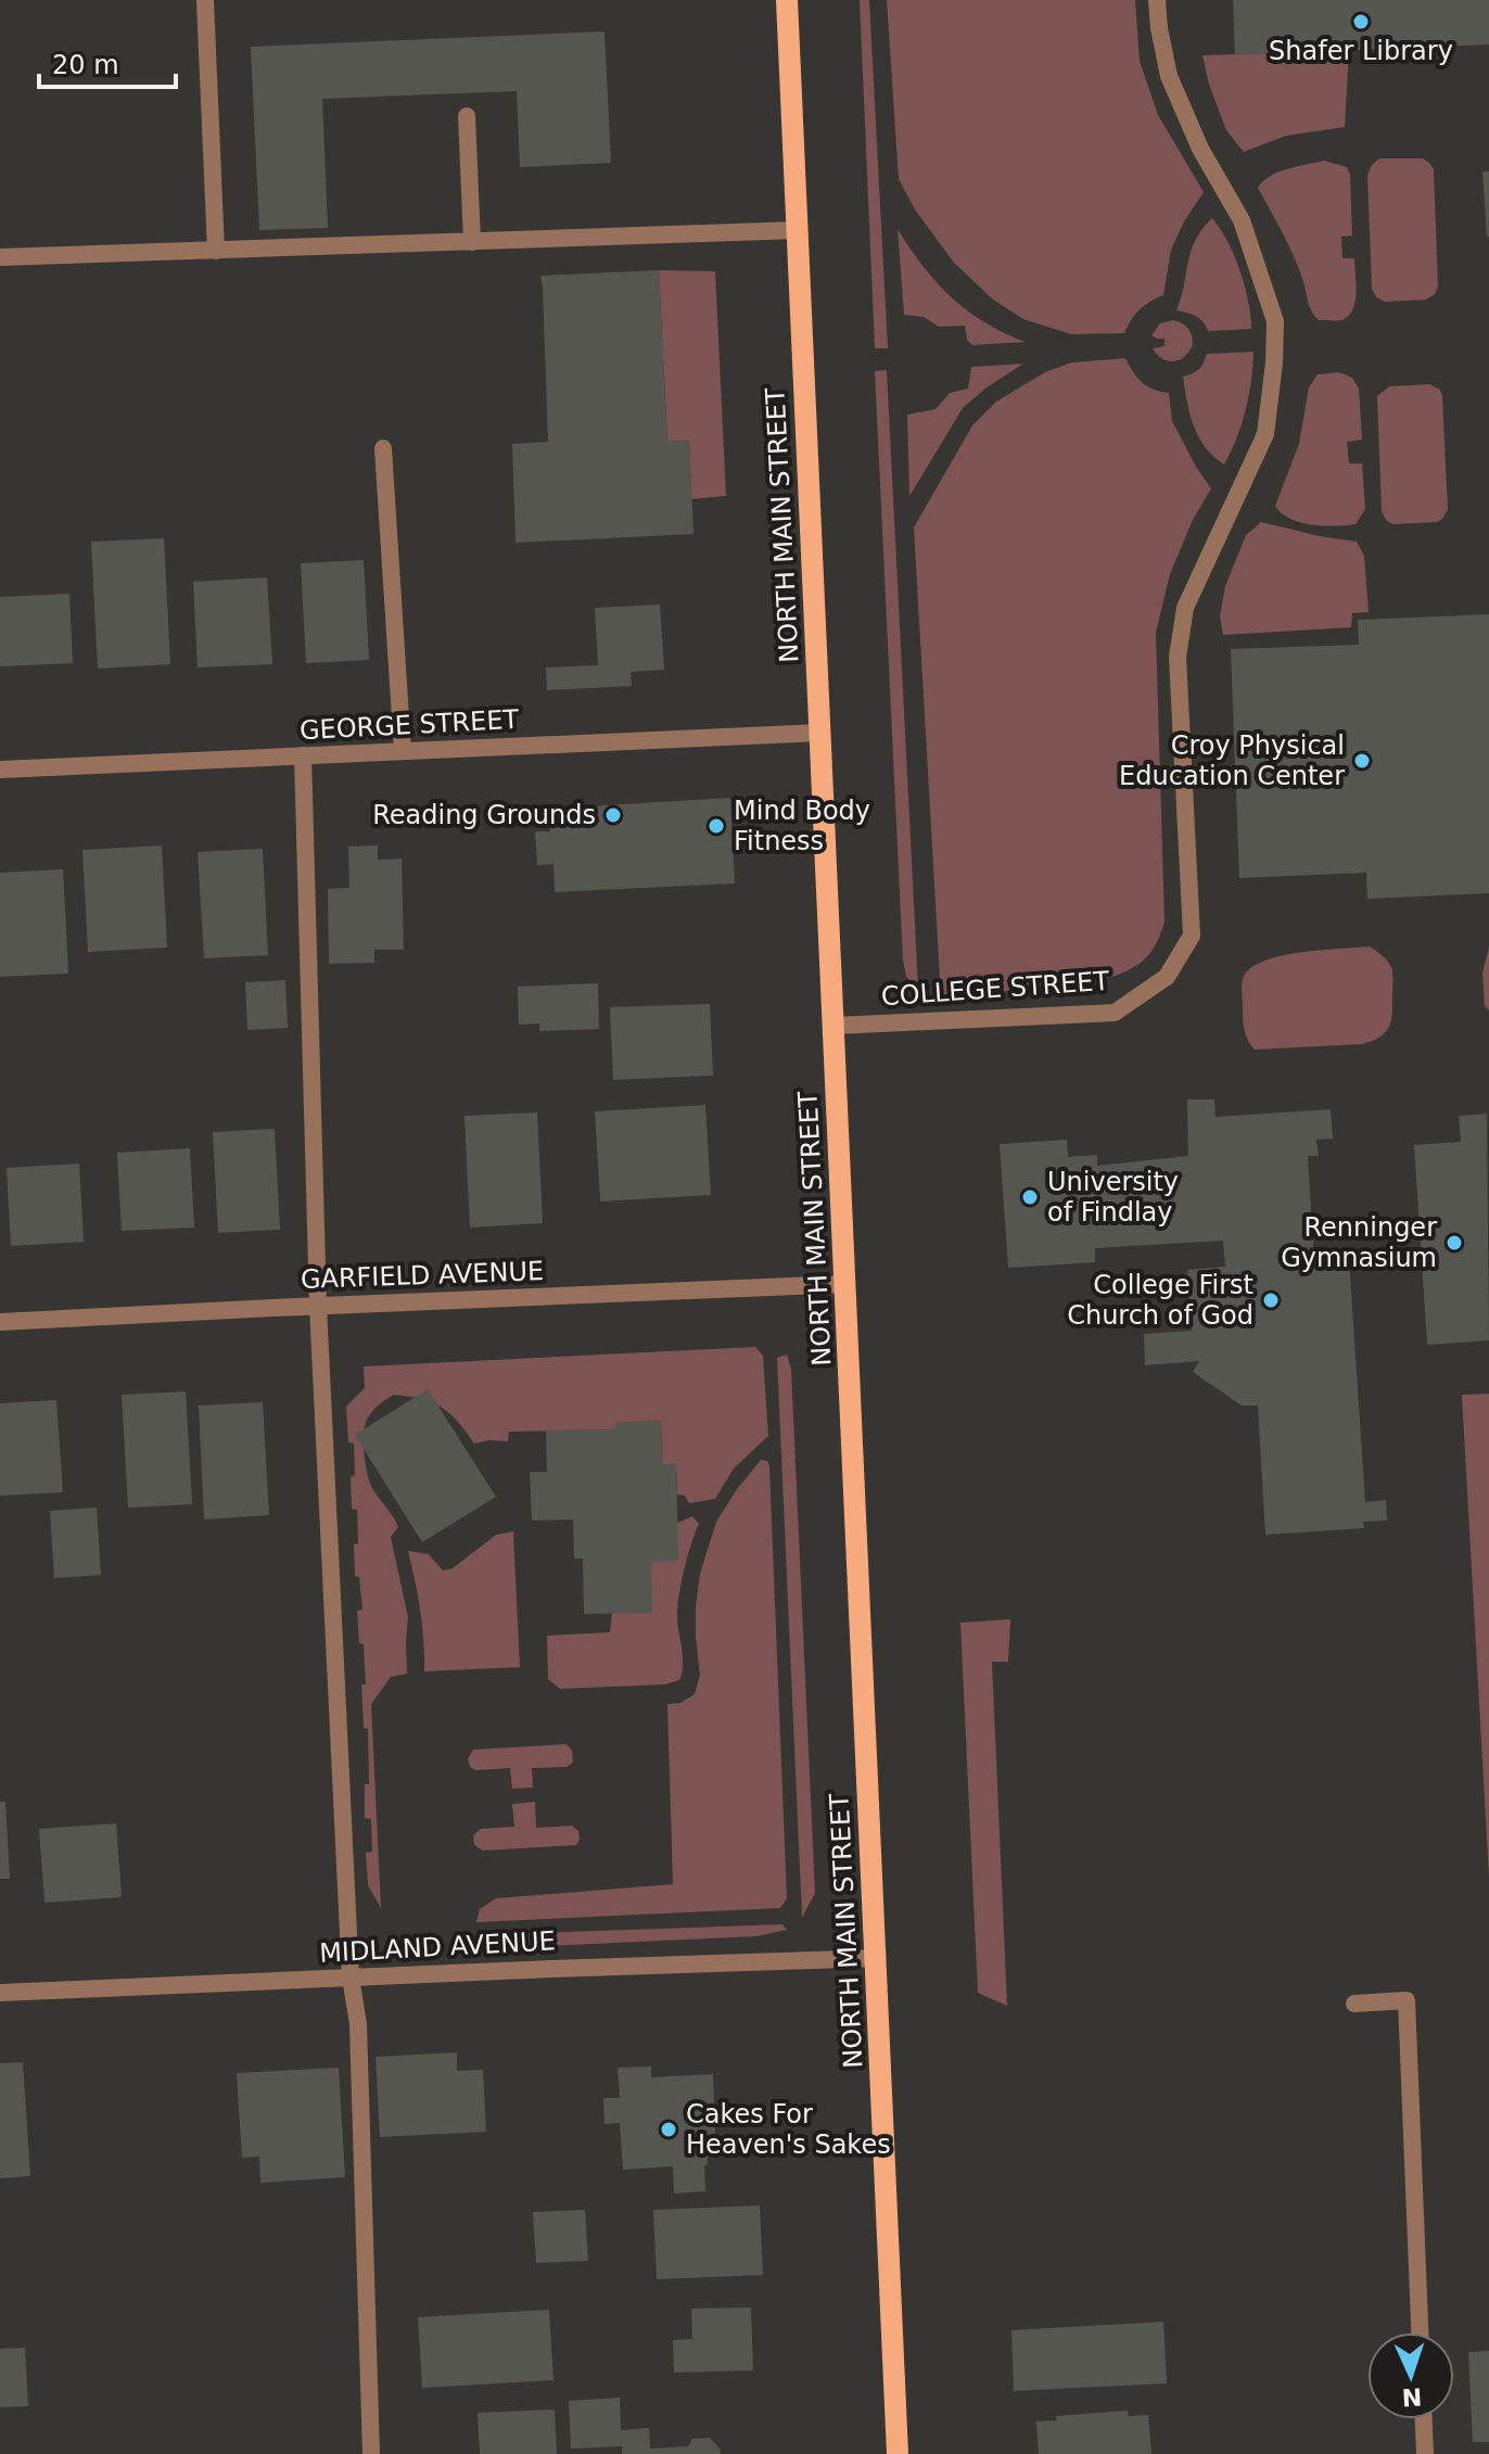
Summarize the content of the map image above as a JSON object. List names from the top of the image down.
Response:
{
  "streets": {
    "main road": ["NORTH MAIN STREET"],
    "street": [
      "GEORGE STREET",
      "COLLEGE STREET",
      "GARFIELD AVENUE",
      "MIDLAND AVENUE"
    ]
  },
  "crossings": [
    ["NORTH MAIN STREET", "GEORGE STREET"],
    ["NORTH MAIN STREET", "COLLEGE STREET"],
    ["NORTH MAIN STREET", "GARFIELD AVENUE"],
    ["NORTH MAIN STREET", "MIDLAND AVENUE"]
  ],
  "places": [
    "Shafer Library",
    "Croy Physical Education Center",
    "Reading Grounds",
    "Mind Body Fitness",
    "University of Findlay",
    "Renninger Gymnasium",
    "College First Church of God",
    "Cakes For Heaven's Sakes"
  ],
  "scale_bar": "20 m",
  "north": "bottom"
}
